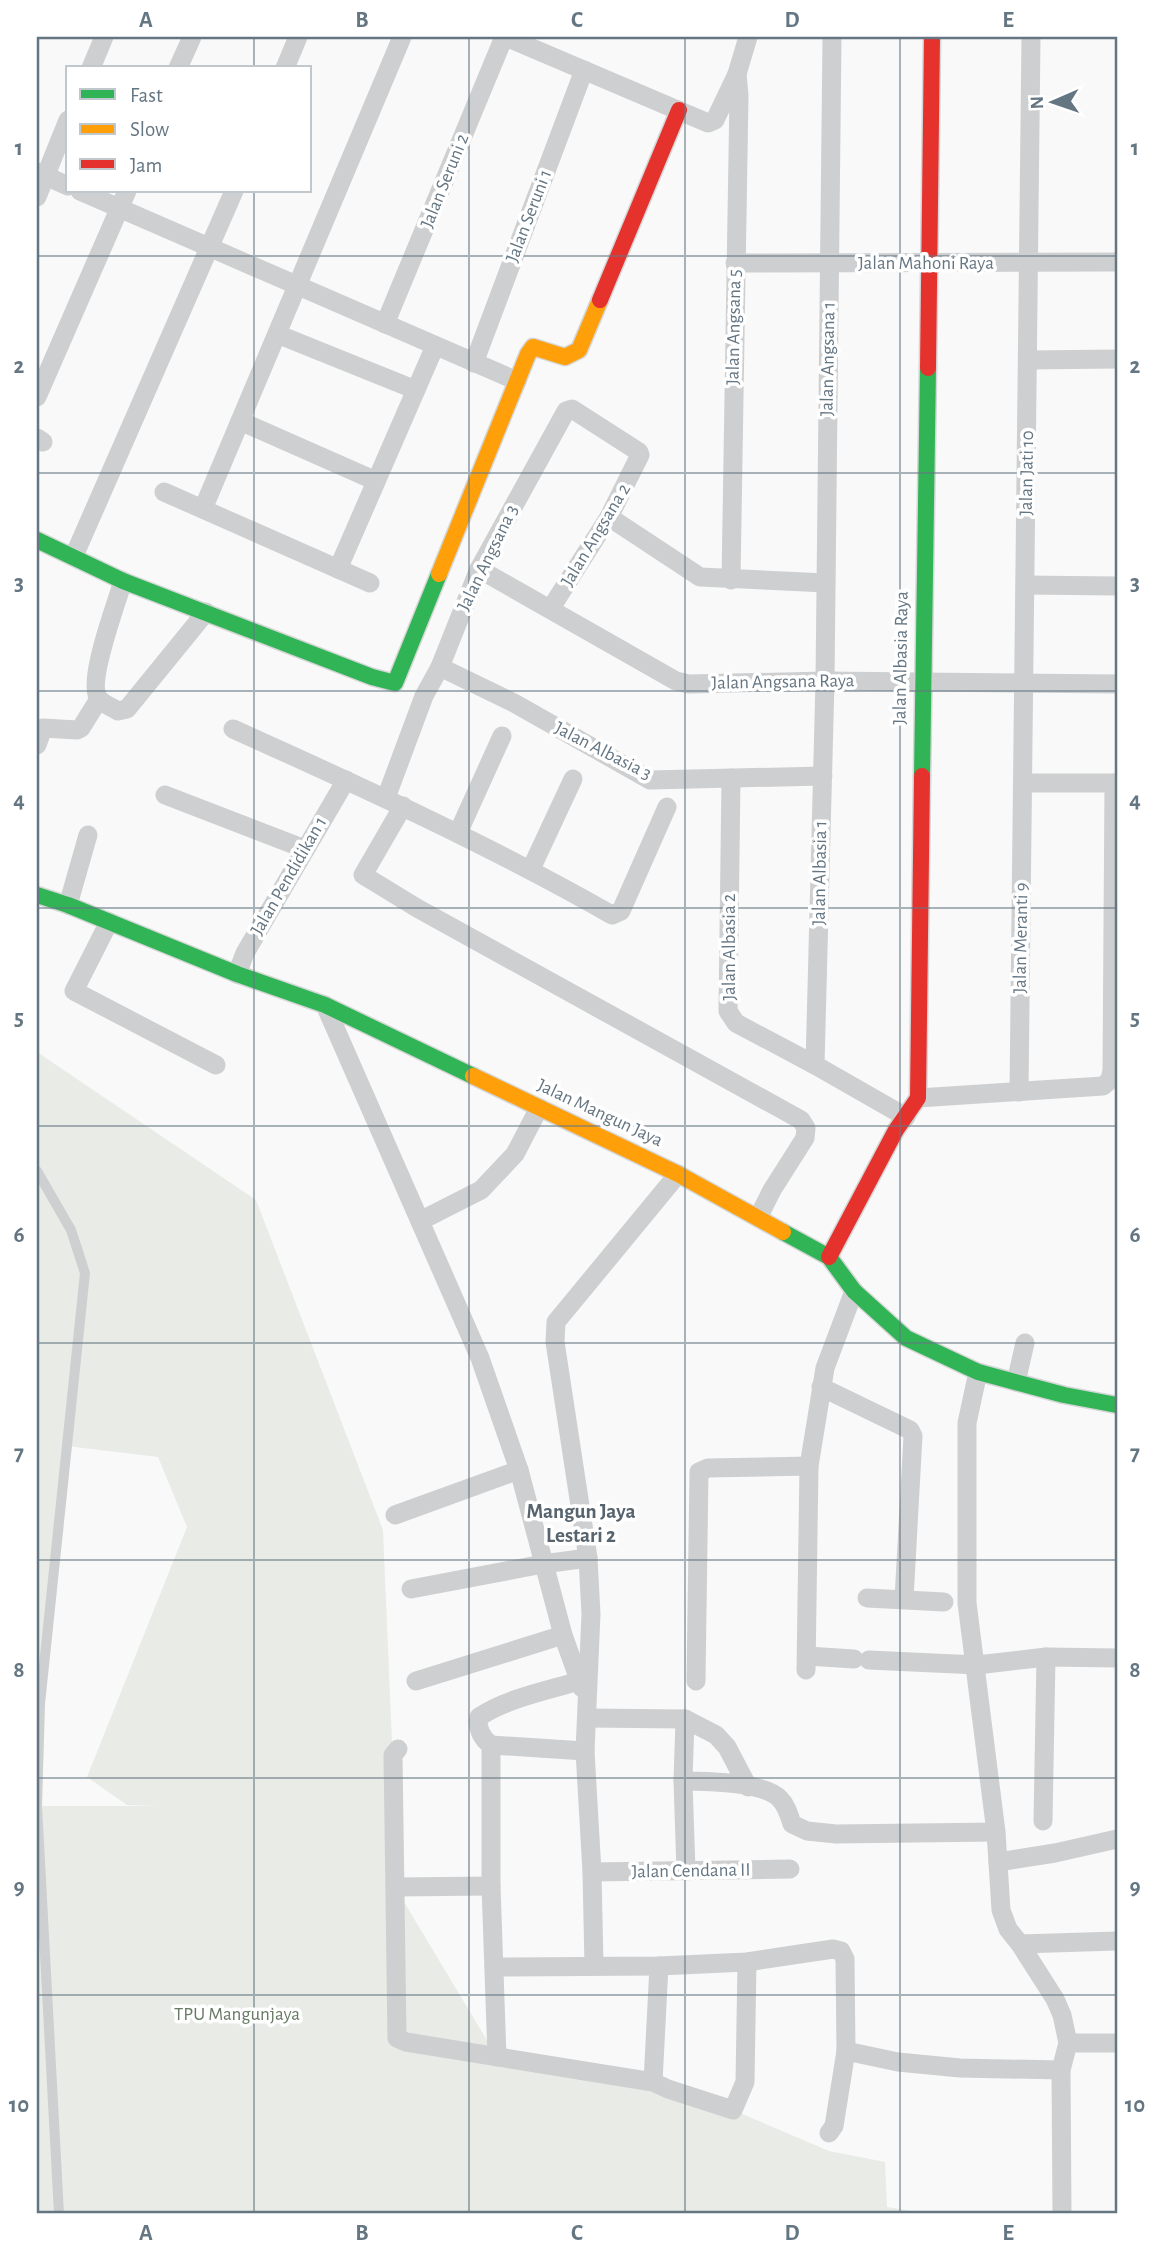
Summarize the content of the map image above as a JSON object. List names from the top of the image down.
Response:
{
  "streets": {
    "street": [
      "Jalan Seruni 2",
      "Jalan Seruni 1",
      "Jalan Mahoni Raya",
      "Jalan Angsana 5",
      "Jalan Angsana 1",
      "Jalan Jati 10",
      "Jalan Angsana 2",
      "Jalan Angsana 3",
      "Jalan Albasia Raya",
      "Jalan Angsana Raya",
      "Jalan Albasia 3",
      "Jalan Albasia 1",
      "Jalan Pendidikan 1",
      "Jalan Meranti 9",
      "Jalan Albasia 2",
      "Jalan Mangun Jaya",
      "Jalan Cendana II"
    ]
  },
  "crossings": [
    ["Jalan Mahoni Raya", "Jalan Angsana 5"],
    ["Jalan Mahoni Raya", "Jalan Angsana 1"],
    ["Jalan Mahoni Raya", "Jalan Jati 10"],
    ["Jalan Mahoni Raya", "Jalan Albasia Raya"],
    ["Jalan Angsana 1", "Jalan Angsana Raya"],
    ["Jalan Angsana 1", "Jalan Albasia 1"],
    ["Jalan Jati 10", "Jalan Angsana Raya"],
    ["Jalan Jati 10", "Jalan Meranti 9"],
    ["Jalan Angsana 2", "Jalan Angsana 3"],
    ["Jalan Angsana 2", "Jalan Angsana Raya"],
    ["Jalan Angsana 3", "Jalan Angsana Raya"],
    ["Jalan Angsana 3", "Jalan Albasia 3"],
    ["Jalan Angsana 3", "Jalan Mangun Jaya"],
    ["Jalan Albasia Raya", "Jalan Angsana Raya"],
    ["Jalan Angsana Raya", "Jalan Albasia 1"],
    ["Jalan Angsana Raya", "Jalan Meranti 9"],
    ["Jalan Albasia 3", "Jalan Albasia 1"],
    ["Jalan Albasia 3", "Jalan Albasia 2"],
    ["Jalan Albasia 1", "Jalan Albasia 2"],
    ["Jalan Pendidikan 1", "Jalan Mangun Jaya"]
  ],
  "districts": ["Mangun Jaya Lestari 2"],
  "parks": ["TPU Mangunjaya"],
  "legend": ["Fast", "Slow", "Jam"],
  "north": "left",
  "grid": {
    "columns": [
      "A",
      "B",
      "C",
      "D",
      "E"
    ],
    "rows": [
      "1",
      "2",
      "3",
      "4",
      "5",
      "6",
      "7",
      "8",
      "9",
      "10"
    ]
  }
}
